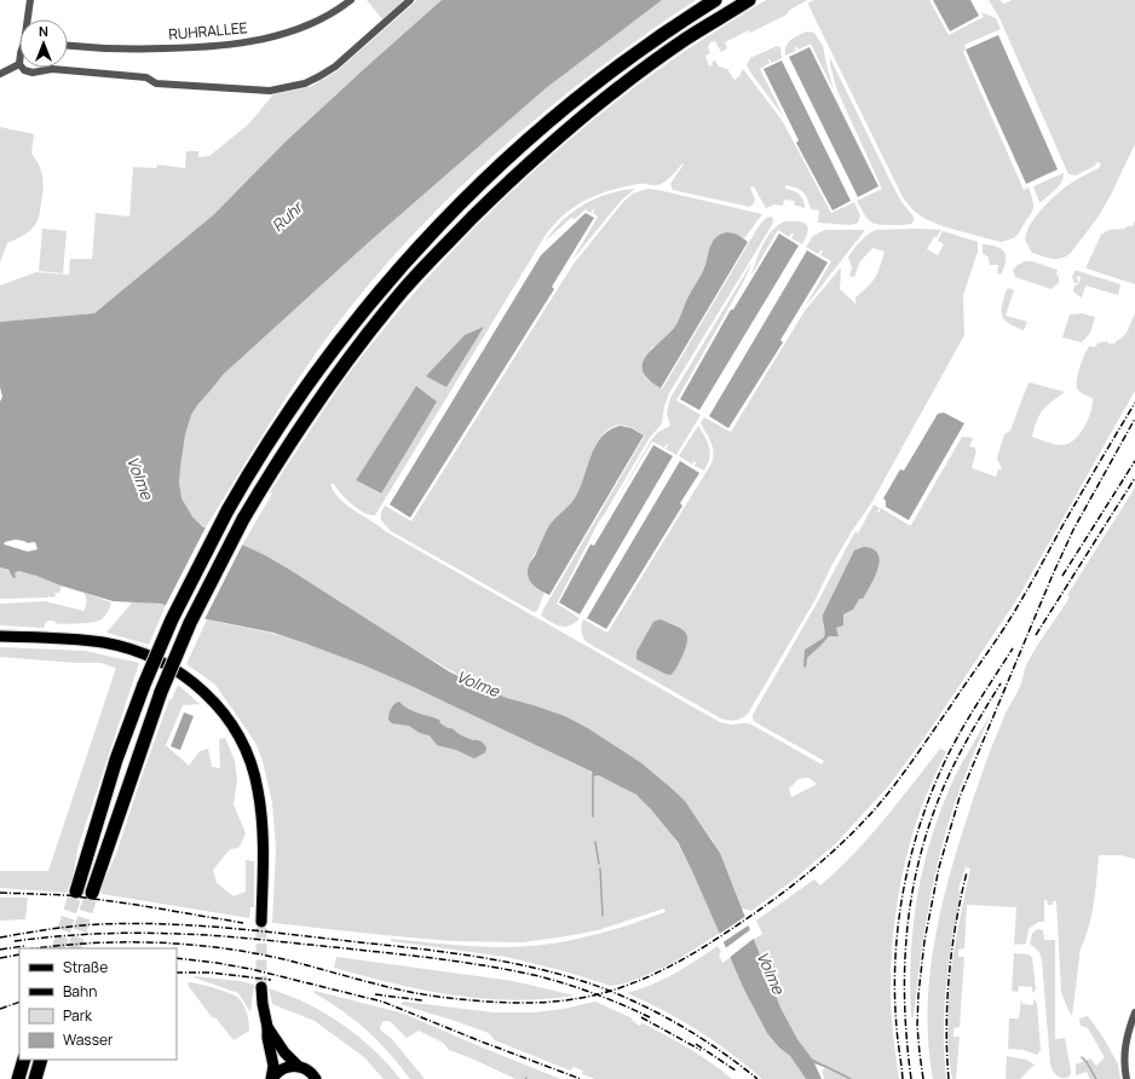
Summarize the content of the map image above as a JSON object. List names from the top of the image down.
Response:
{
  "streets": {
    "street": ["RUHRALLEE"]
  },
  "water": ["Ruhr", "Volme"],
  "legend": [
    "Straße",
    "Bahn",
    "Park",
    "Wasser"
  ],
  "north": "top"
}
